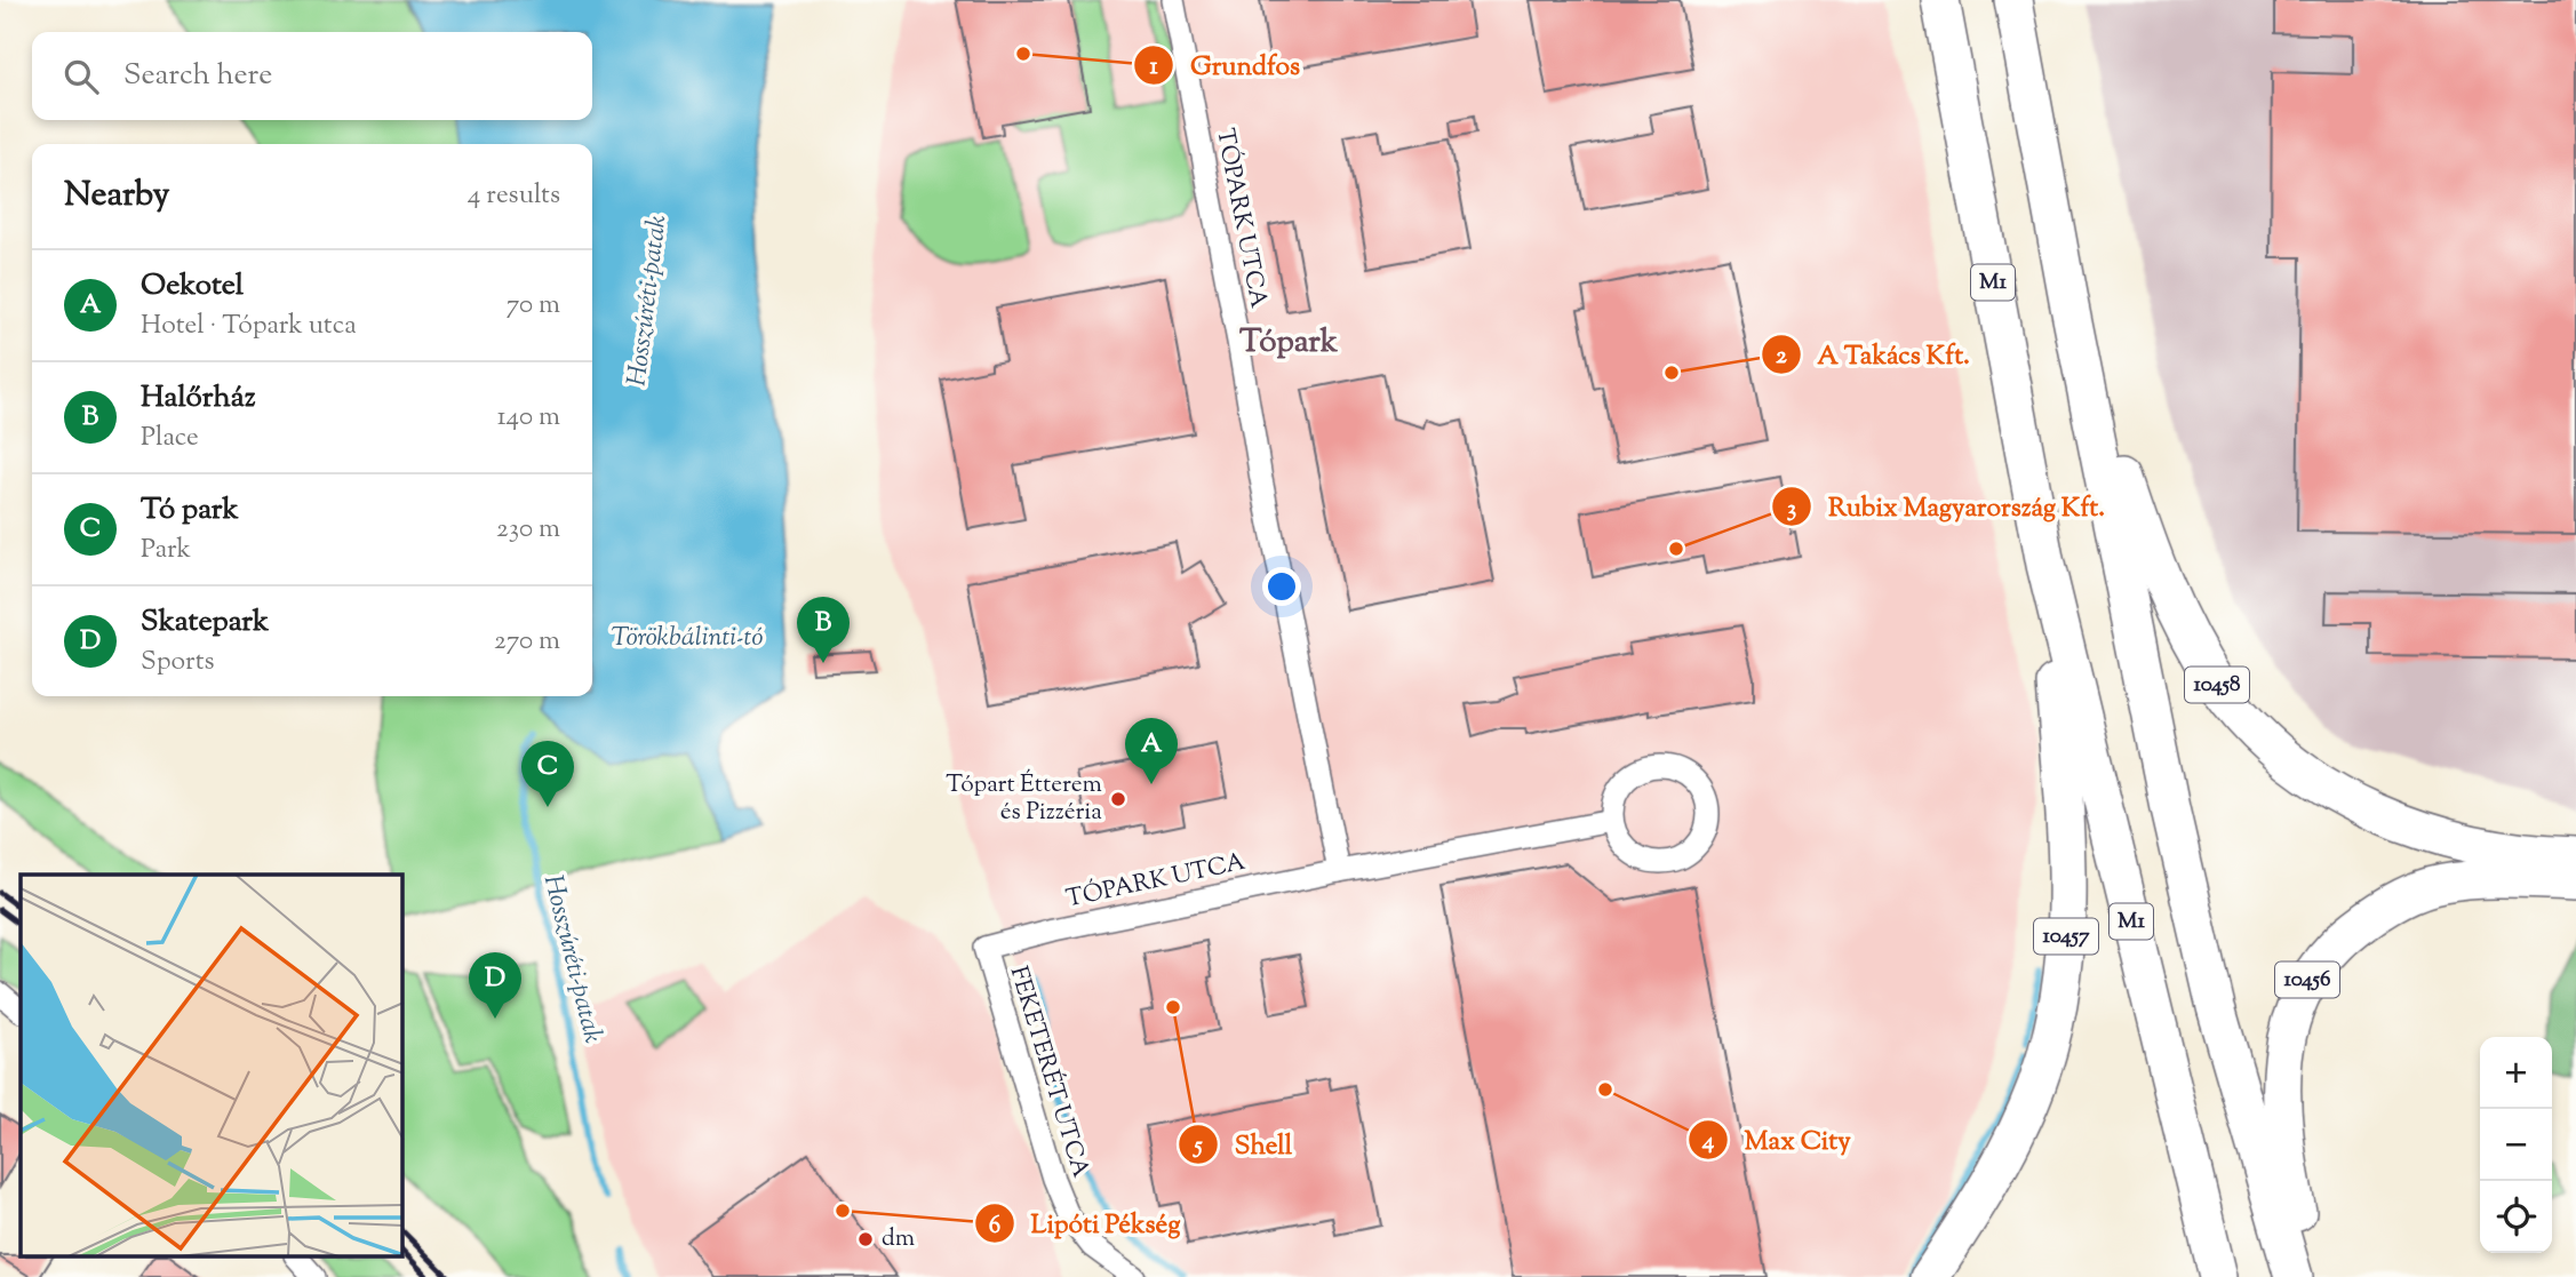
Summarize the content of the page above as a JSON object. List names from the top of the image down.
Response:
{
  "streets": {
    "highway": [
      "M1",
      "10458",
      "10457",
      "10456"
    ],
    "street": ["TÓPARK UTCA", "FEKETERÉT UTCA"]
  },
  "crossings": [
    ["TÓPARK UTCA", "FEKETERÉT UTCA"],
    ["M1", "10457"]
  ],
  "districts": ["Tópark"],
  "water": ["Hosszúréti-patak", "Törökbálinti-tó"],
  "places": [
    "Grundfos",
    "A Takács Kft.",
    "Rubix Magyarország Kft.",
    "Tópart Étterem és Pizzéria",
    "Shell",
    "Max City",
    "Lipóti Pékség",
    "dm"
  ],
  "page": {
    "search": "Search here",
    "heading": ["Nearby", "4 results"],
    "list": [
      {
        "mark": "A",
        "name": "Oekotel",
        "note": "Hotel · Tópark utca",
        "value": "70 m"
      },
      {
        "mark": "B",
        "name": "Halőrház",
        "note": "Place",
        "value": "140 m"
      },
      {
        "mark": "C",
        "name": "Tó park",
        "note": "Park",
        "value": "230 m"
      },
      {
        "mark": "D",
        "name": "Skatepark",
        "note": "Sports",
        "value": "270 m"
      }
    ],
    "pins": [
      "B",
      "A",
      "C",
      "D"
    ],
    "map_buttons": ["+", "−"]
  }
}
